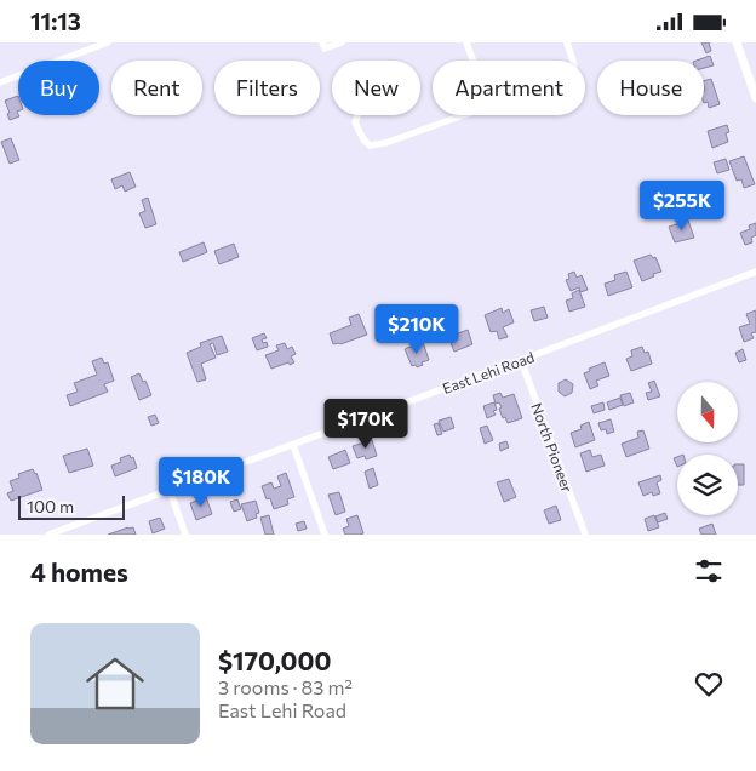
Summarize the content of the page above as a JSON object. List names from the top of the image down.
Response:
{
  "streets": {
    "street": ["East Lehi Road", "North Pioneer"]
  },
  "crossings": [
    ["East Lehi Road", "North Pioneer"]
  ],
  "scale_bar": "100 m",
  "north": "bottom",
  "page": {
    "status": "11:13",
    "chip": [
      "Buy",
      "Rent",
      "Filters",
      "New",
      "Apartment",
      "House"
    ],
    "price": [
      "$255K",
      "$210K",
      "$170K",
      "$180K"
    ],
    "scale": "100 m",
    "heading": "4 homes",
    "list": [
      {
        "name": "$170,000",
        "note": "3 rooms · 83 m² · East Lehi Road"
      }
    ]
  }
}
